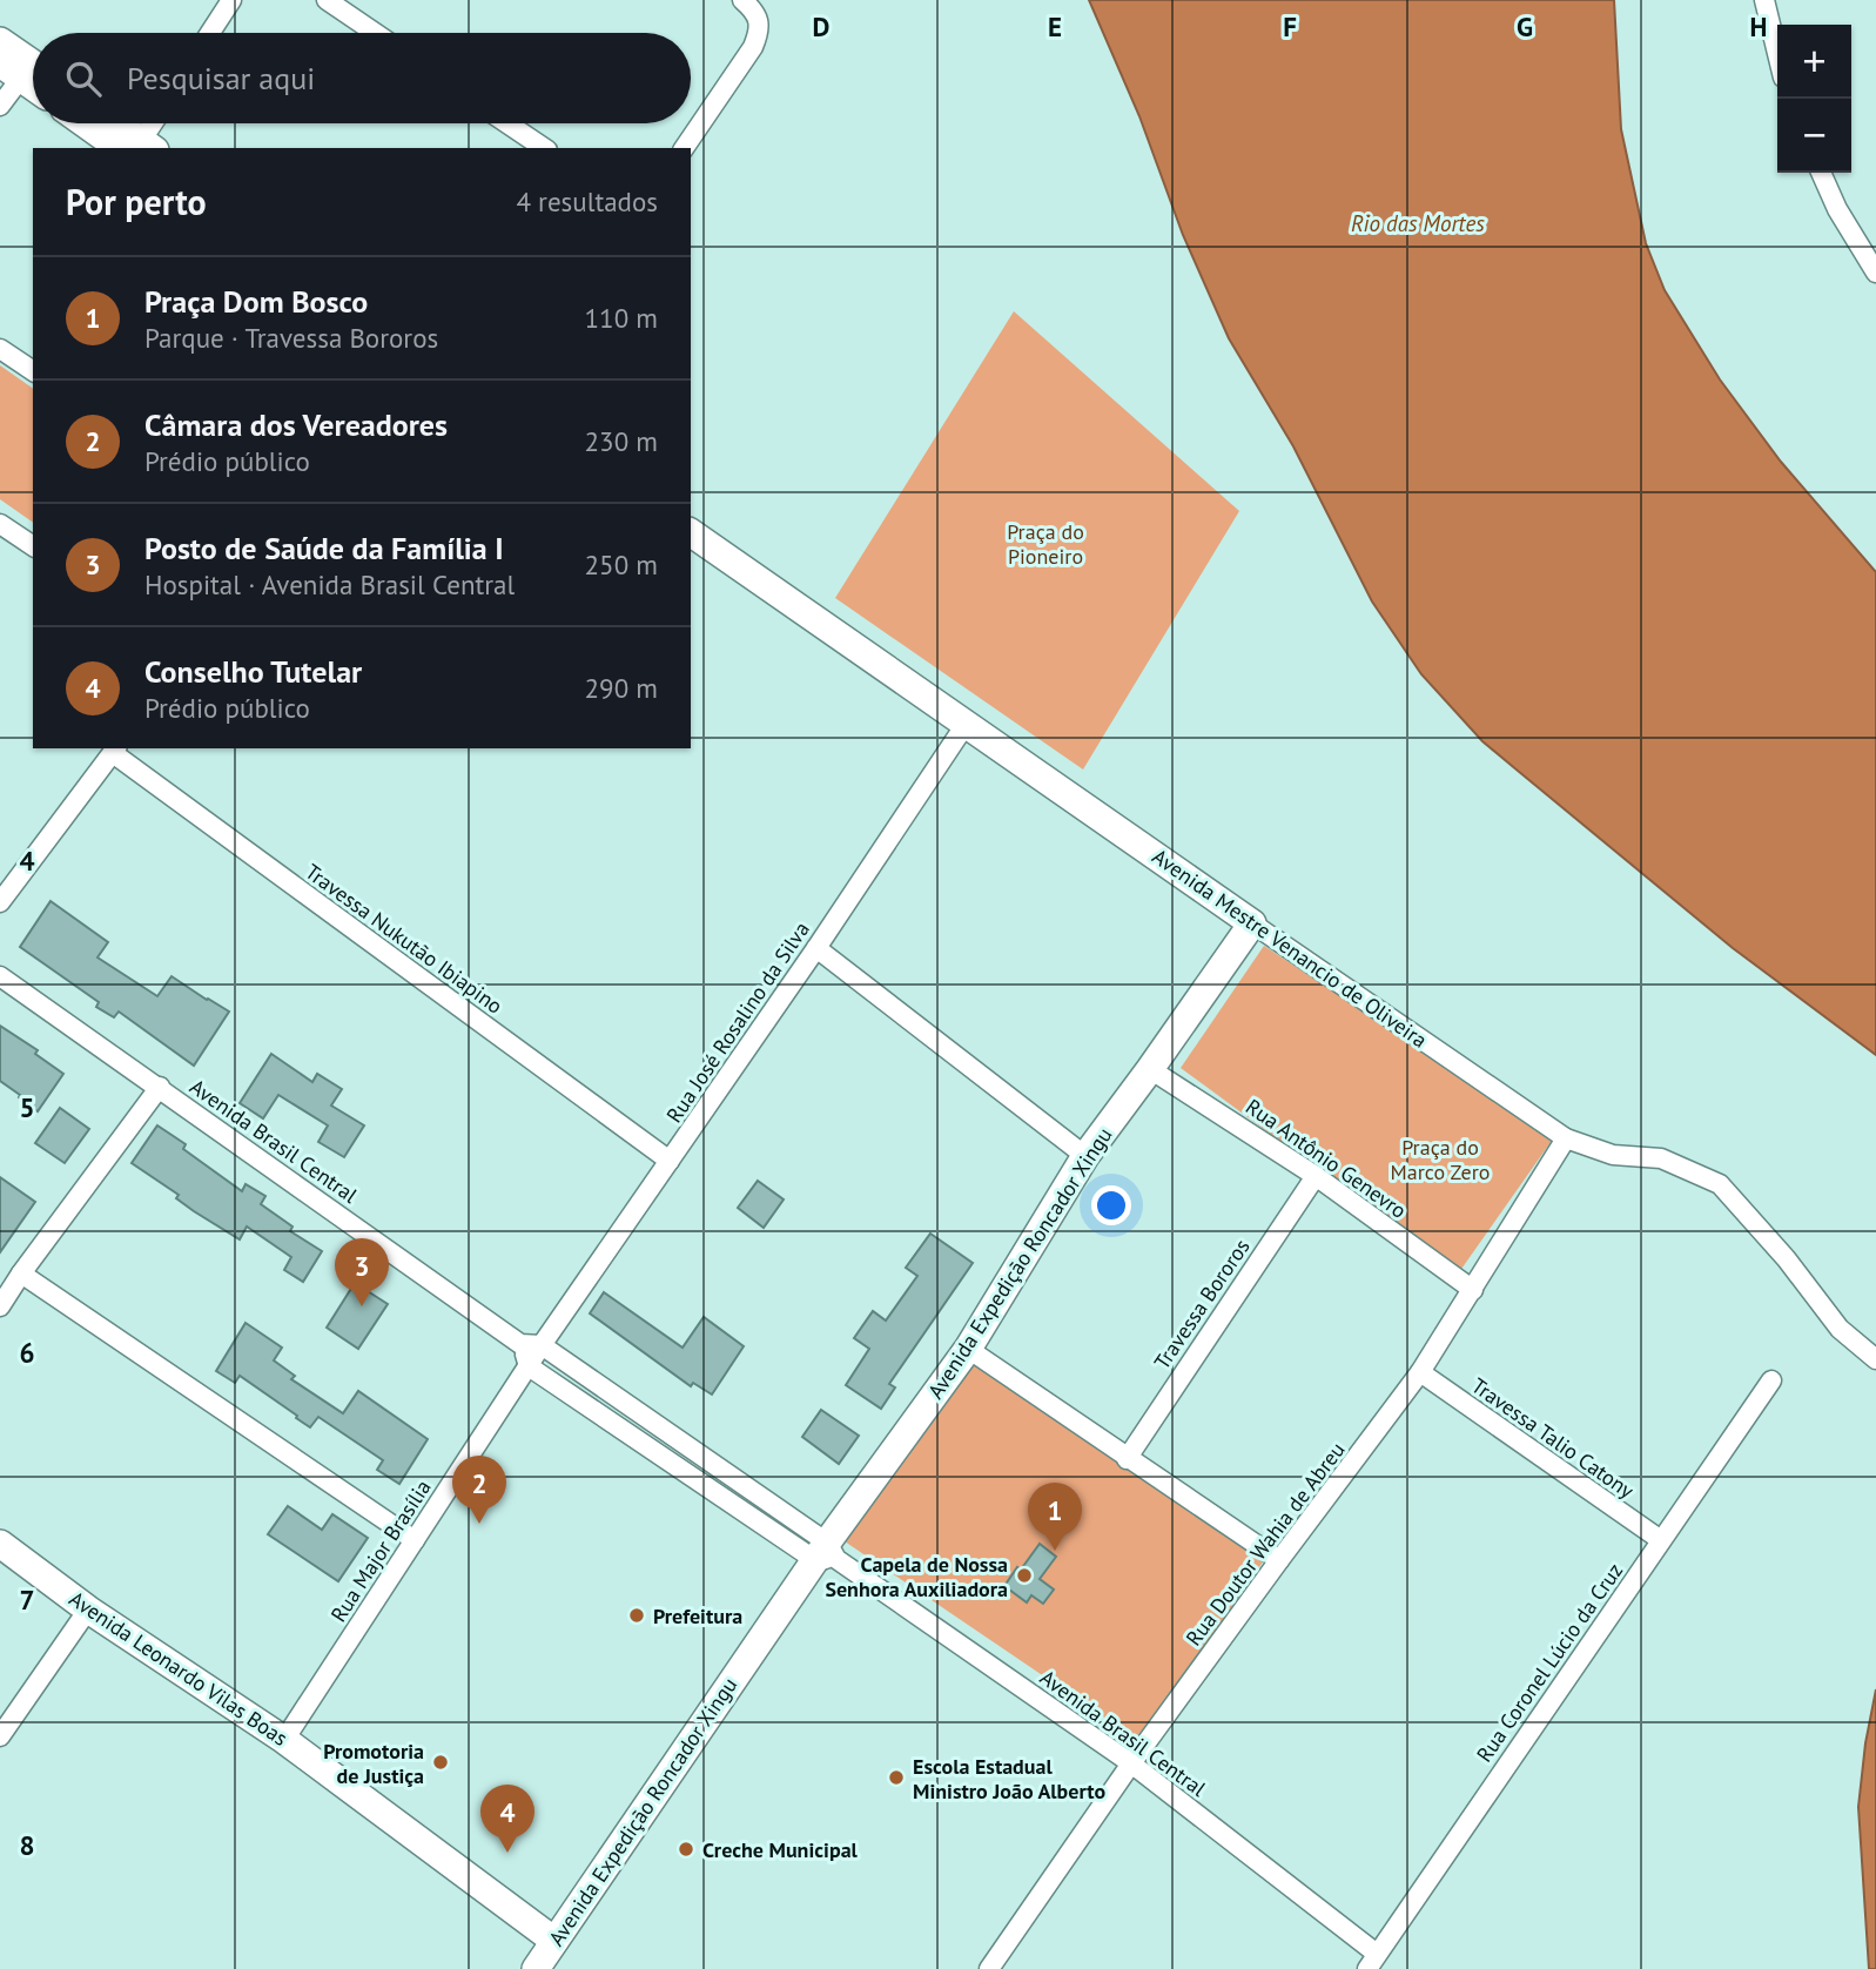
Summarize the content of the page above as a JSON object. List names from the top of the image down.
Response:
{
  "streets": {
    "street": [
      "Travessa Nukutão Ibiapino",
      "Avenida Mestre Venancio de Oliveira",
      "Rua José Rosalino da Silva",
      "Avenida Brasil Central",
      "Rua Antônio Genevro",
      "Avenida Expedição Roncador Xingu",
      "Travessa Bororos",
      "Travessa Talio Catony",
      "Rua Doutor Wahia de Abreu",
      "Rua Major Brasília",
      "Rua Coronel Lúcio da Cruz",
      "Avenida Leonardo Vilas Boas"
    ]
  },
  "crossings": [
    ["Travessa Nukutão Ibiapino", "Rua José Rosalino da Silva"],
    ["Avenida Mestre Venancio de Oliveira", "Rua José Rosalino da Silva"],
    ["Avenida Mestre Venancio de Oliveira", "Avenida Expedição Roncador Xingu"],
    ["Avenida Mestre Venancio de Oliveira", "Rua Doutor Wahia de Abreu"],
    ["Rua José Rosalino da Silva", "Avenida Brasil Central"],
    ["Rua José Rosalino da Silva", "Rua Major Brasília"],
    ["Avenida Brasil Central", "Avenida Expedição Roncador Xingu"],
    ["Avenida Brasil Central", "Rua Doutor Wahia de Abreu"],
    ["Avenida Brasil Central", "Rua Major Brasília"],
    ["Avenida Brasil Central", "Rua Coronel Lúcio da Cruz"],
    ["Rua Antônio Genevro", "Avenida Expedição Roncador Xingu"],
    ["Rua Antônio Genevro", "Travessa Bororos"],
    ["Rua Antônio Genevro", "Rua Doutor Wahia de Abreu"],
    ["Avenida Expedição Roncador Xingu", "Avenida Leonardo Vilas Boas"],
    ["Travessa Talio Catony", "Rua Doutor Wahia de Abreu"],
    ["Travessa Talio Catony", "Rua Coronel Lúcio da Cruz"],
    ["Rua Major Brasília", "Avenida Leonardo Vilas Boas"]
  ],
  "water": ["Rio das Mortes"],
  "parks": ["Praça do Pioneiro", "Praça do Marco Zero"],
  "places": [
    "Capela de Nossa Senhora Auxiliadora",
    "Prefeitura",
    "Promotoria de Justiça",
    "Escola Estadual Ministro João Alberto",
    "Creche Municipal"
  ],
  "page": {
    "map_buttons": ["+", "−"],
    "search": "Pesquisar aqui",
    "heading": ["Por perto", "4 resultados"],
    "list": [
      {
        "mark": "1",
        "name": "Praça Dom Bosco",
        "note": "Parque · Travessa Bororos",
        "value": "110 m"
      },
      {
        "mark": "2",
        "name": "Câmara dos Vereadores",
        "note": "Prédio público",
        "value": "230 m"
      },
      {
        "mark": "3",
        "name": "Posto de Saúde da Família I",
        "note": "Hospital · Avenida Brasil Central",
        "value": "250 m"
      },
      {
        "mark": "4",
        "name": "Conselho Tutelar",
        "note": "Prédio público",
        "value": "290 m"
      }
    ],
    "pins": [
      "3",
      "2",
      "1",
      "4"
    ]
  },
  "grid": {
    "columns": [
      "D",
      "E",
      "F",
      "G",
      "H"
    ],
    "rows": [
      "4",
      "5",
      "6",
      "7",
      "8"
    ]
  }
}
